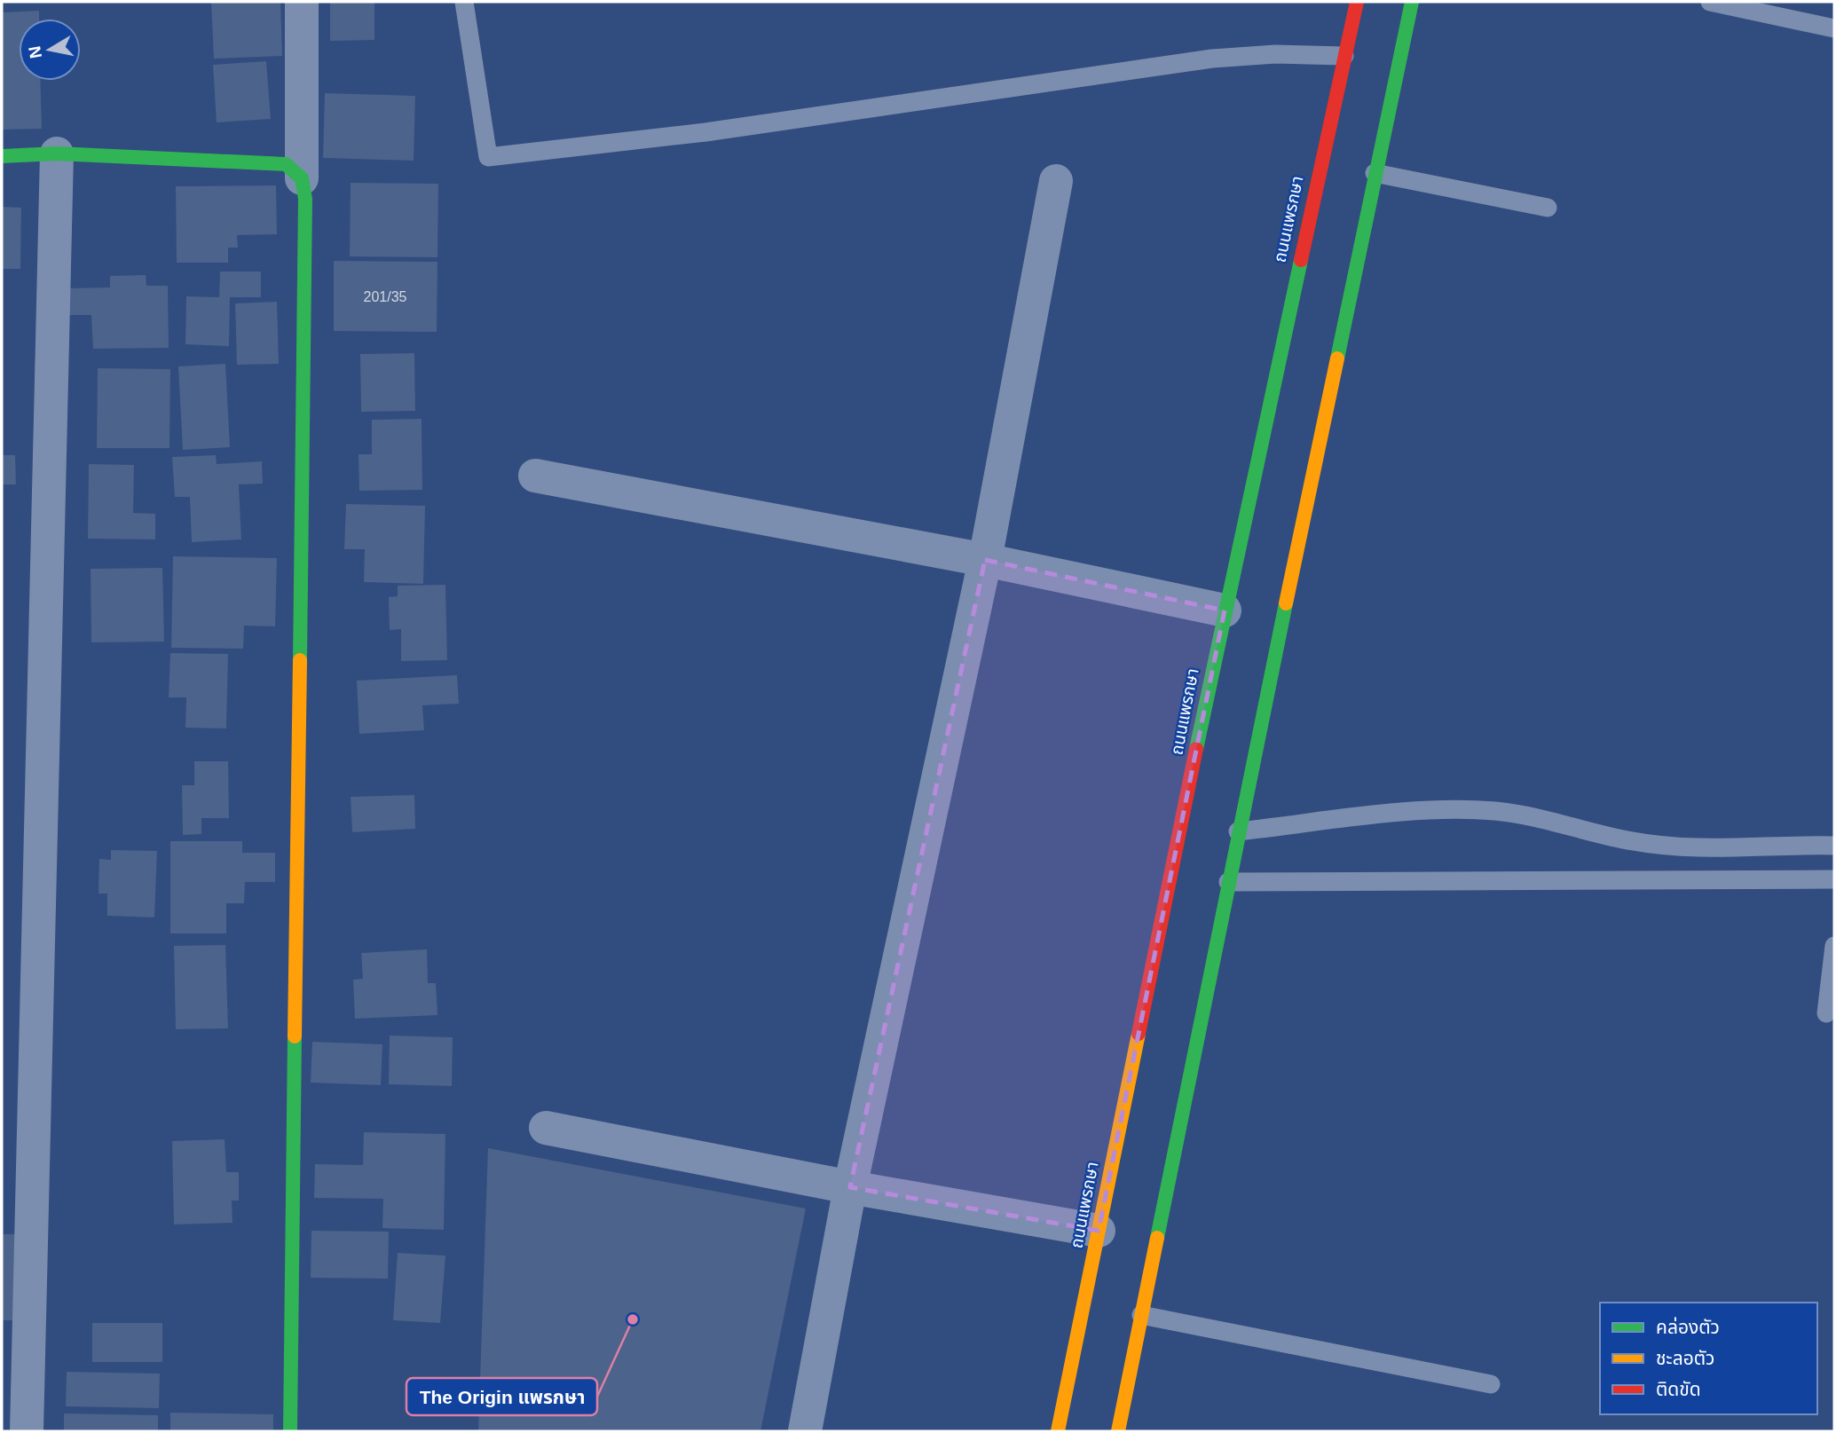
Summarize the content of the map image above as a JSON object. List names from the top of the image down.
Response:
{
  "streets": {
    "main road": ["ถนนแพรกษา"]
  },
  "places": ["The Origin แพรกษา"],
  "house_numbers": ["201/35"],
  "legend": ["คล่องตัว", "ชะลอตัว", "ติดขัด"],
  "north": "left"
}
